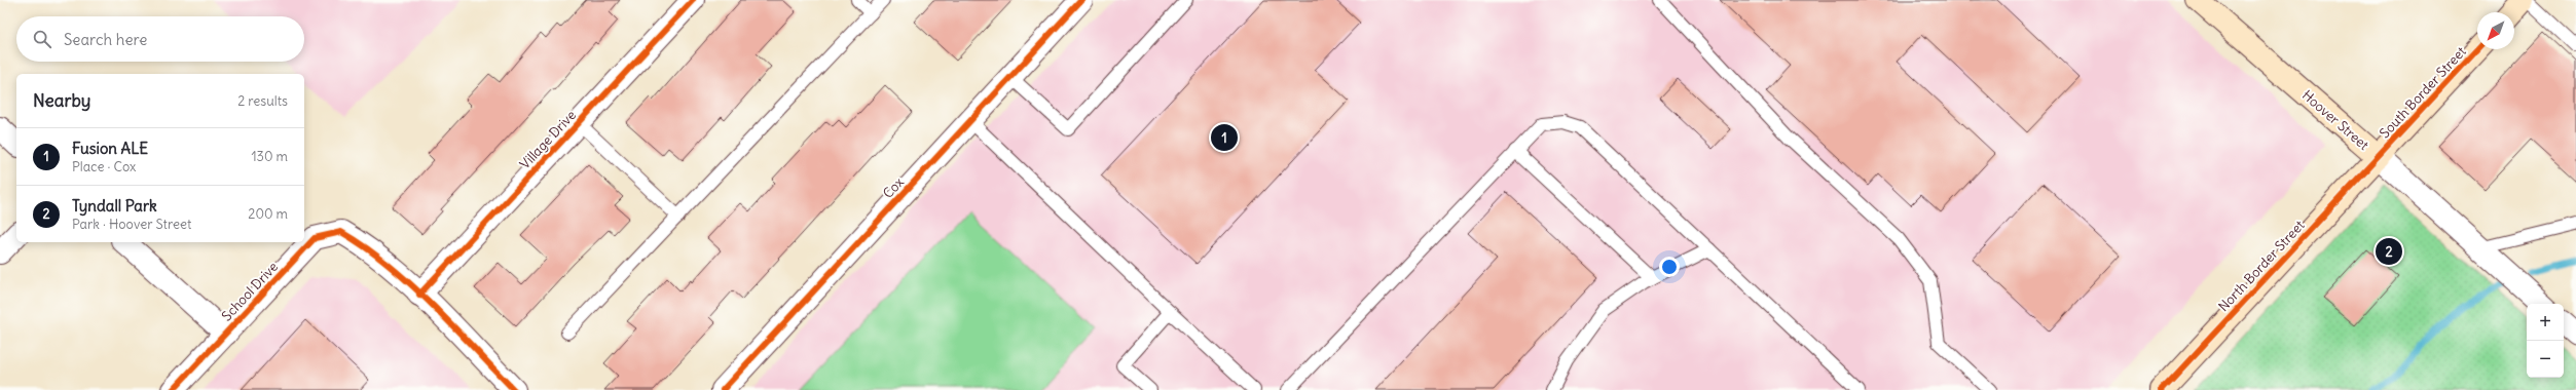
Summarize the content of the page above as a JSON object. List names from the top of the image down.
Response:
{
  "streets": {
    "street": [
      "South Border Street",
      "Hoover Street",
      "Village Drive",
      "Cox",
      "North Border Street",
      "School Drive"
    ]
  },
  "crossings": [
    ["South Border Street", "Hoover Street"],
    ["South Border Street", "North Border Street"],
    ["Hoover Street", "North Border Street"],
    ["Village Drive", "School Drive"]
  ],
  "north": "bottom left",
  "page": {
    "search": "Search here",
    "heading": ["Nearby", "2 results"],
    "pins": ["1", "2"],
    "list": [
      {
        "mark": "1",
        "name": "Fusion ALE",
        "note": "Place · Cox",
        "value": "130 m"
      },
      {
        "mark": "2",
        "name": "Tyndall Park",
        "note": "Park · Hoover Street",
        "value": "200 m"
      }
    ],
    "map_buttons": ["+", "−"]
  }
}
